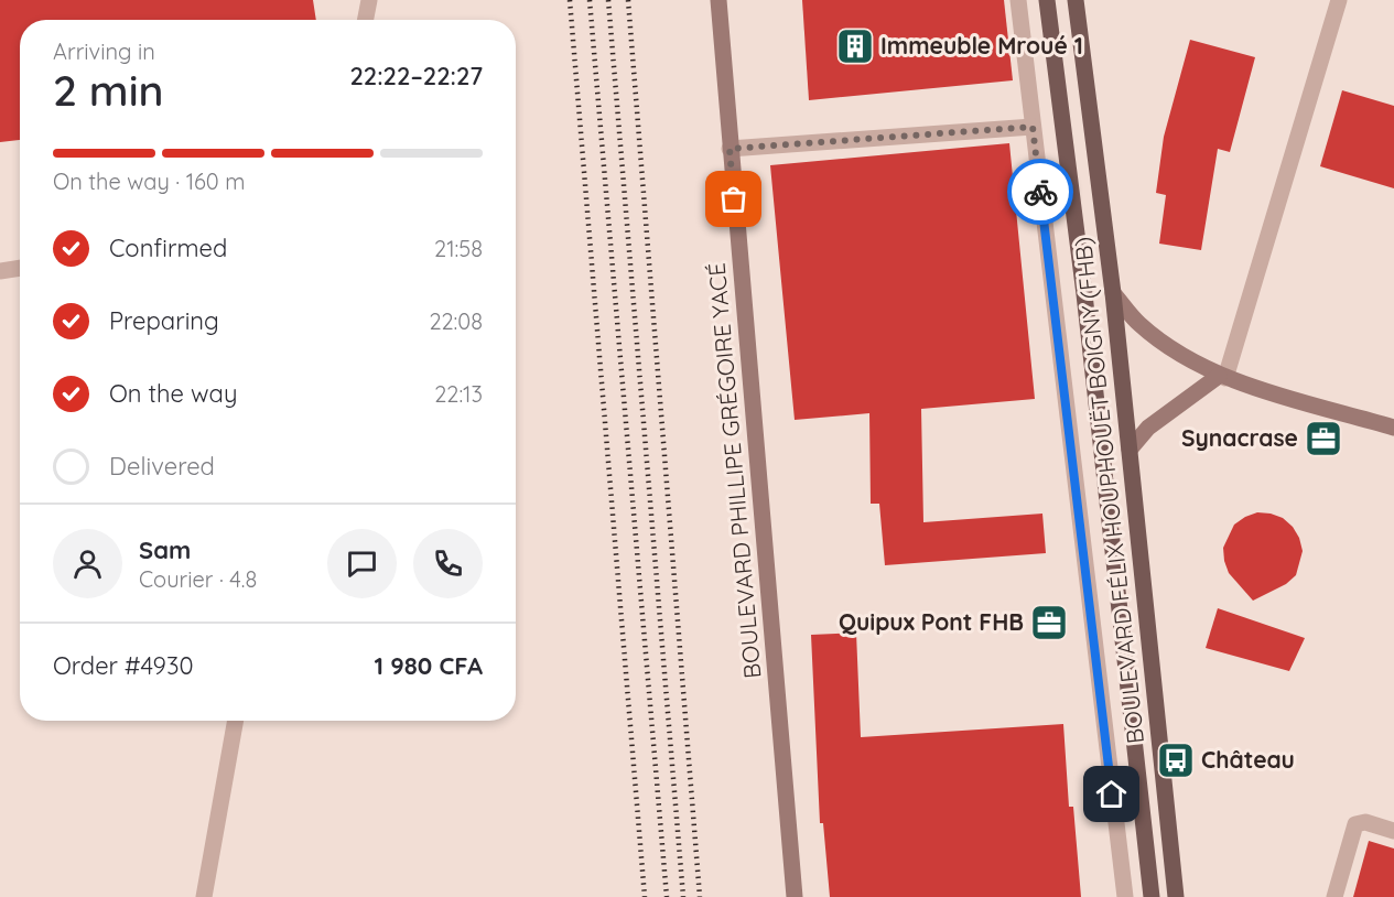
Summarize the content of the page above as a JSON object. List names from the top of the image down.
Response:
{
  "streets": {
    "main road": ["BOULEVARD FÉLIX HOUPHOUËT BOIGNY (FHB)"],
    "street": ["BOULEVARD PHILLIPE GRÉGOIRE YACÉ"]
  },
  "places": {
    "building": ["Immeuble Mroué 1"],
    "office": ["Synacrase", "Quipux Pont FHB"],
    "bus stop": ["Château"]
  },
  "page": {
    "heading": ["2 min", "Arriving in", "22:22–22:27"],
    "panel": [
      "Sam",
      "Courier · 4.8",
      "Order #4930",
      "1 980 CFA"
    ],
    "bar": "On the way · 160 m",
    "list": [
      ["Confirmed", "21:58"],
      ["Preparing", "22:08"],
      ["On the way", "22:13"],
      "Delivered"
    ]
  }
}
